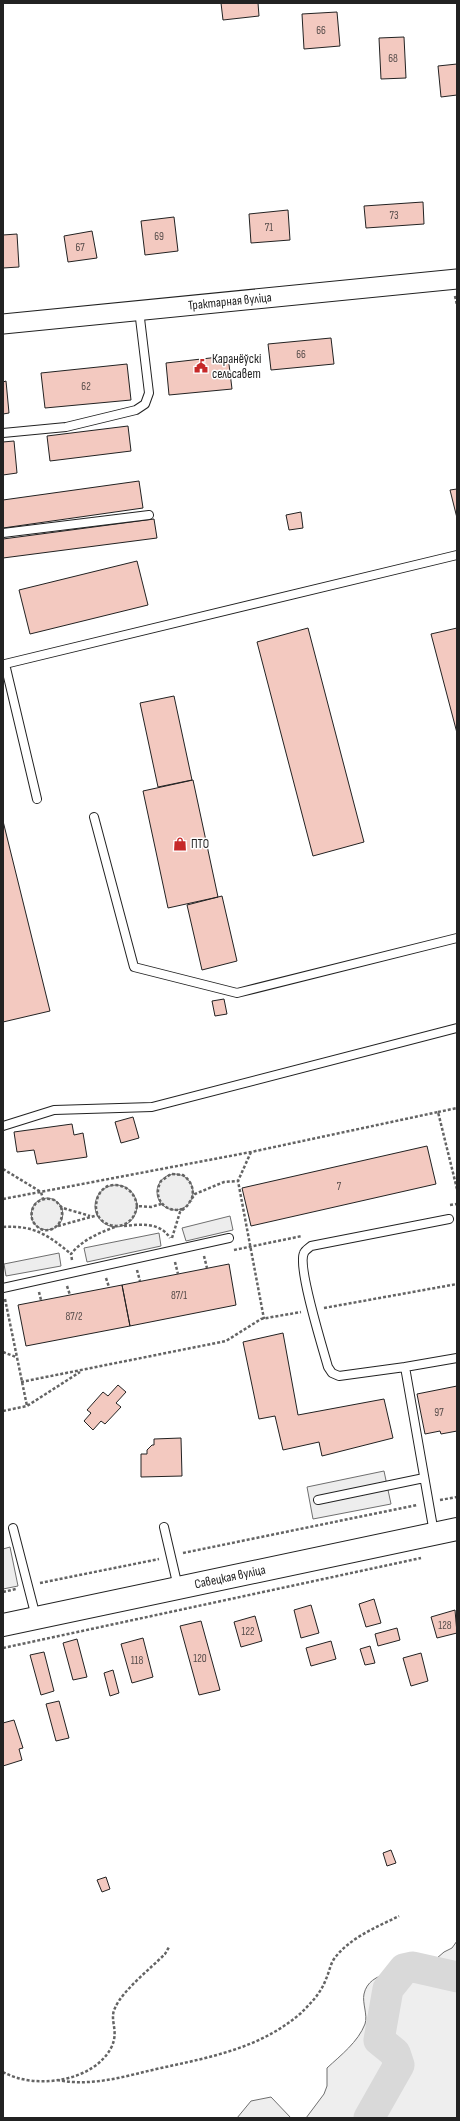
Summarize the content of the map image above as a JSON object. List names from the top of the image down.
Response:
{
  "streets": {
    "main road": ["Савецкая вуліца"],
    "street": ["Трактарная вуліца"]
  },
  "places": {
    "public building": ["Каранёўскі сельсавет"],
    "shop": ["ПТО"]
  },
  "house_numbers": [
    "66",
    "68",
    "73",
    "71",
    "69",
    "67",
    "66",
    "62",
    "7",
    "87/1",
    "87/2",
    "97",
    "128",
    "122",
    "120",
    "118"
  ]
}
